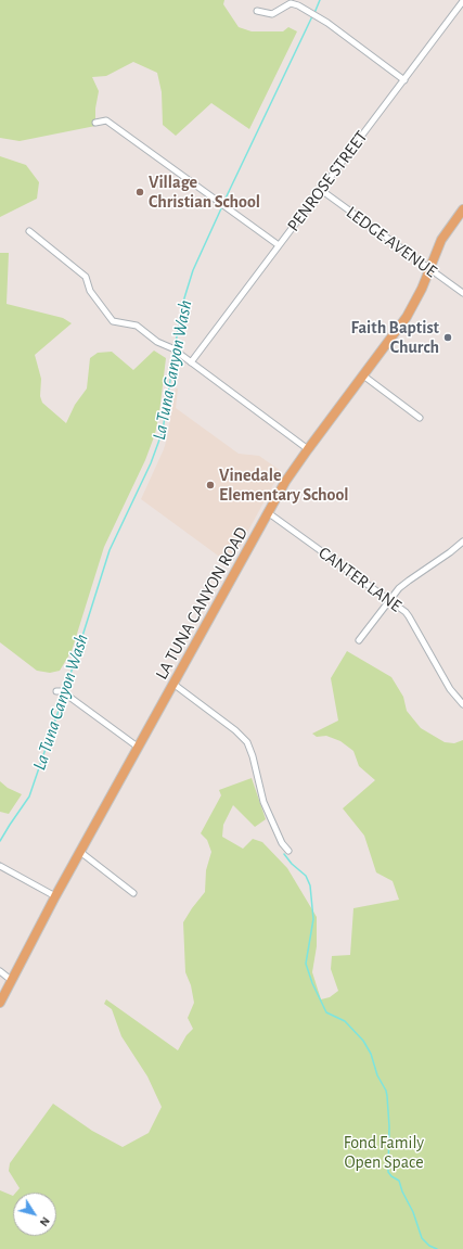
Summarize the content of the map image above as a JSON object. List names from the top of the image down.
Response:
{
  "streets": {
    "main road": ["LA TUNA CANYON ROAD"],
    "street": ["PENROSE STREET", "LEDGE AVENUE", "CANTER LANE"]
  },
  "crossings": [
    ["PENROSE STREET", "LEDGE AVENUE"],
    ["LEDGE AVENUE", "LA TUNA CANYON ROAD"],
    ["CANTER LANE", "LA TUNA CANYON ROAD"]
  ],
  "water": ["La Tuna Canyon Wash"],
  "parks": ["Fond Family Open Space"],
  "places": ["Village Christian School", "Faith Baptist Church", "Vinedale Elementary School"],
  "north": "bottom right"
}
